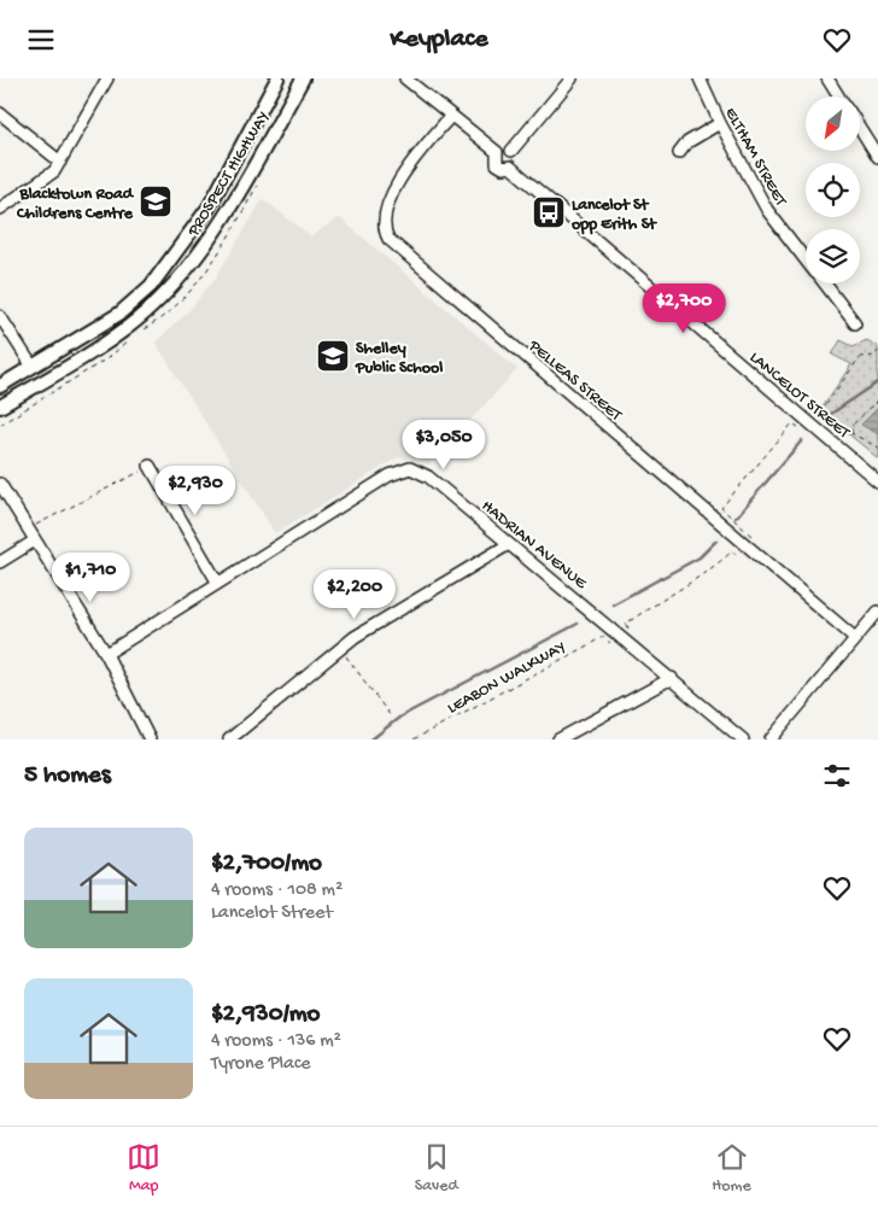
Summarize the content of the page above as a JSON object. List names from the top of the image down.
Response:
{
  "streets": {
    "main road": ["PROSPECT HIGHWAY"],
    "street": [
      "ELTHAM STREET",
      "PELLEAS STREET",
      "LANCELOT STREET",
      "HADRIAN AVENUE"
    ],
    "path": ["LEABON WALKWAY"]
  },
  "places": {
    "school or university": ["Blacktown Road Childrens Centre", "Shelley Public School"],
    "bus stop": ["Lancelot St opp Erith St"]
  },
  "north": "bottom left",
  "page": {
    "header": "Keyplace",
    "price": [
      "$2,700",
      "$3,050",
      "$2,930",
      "$1,710",
      "$2,200"
    ],
    "heading": "5 homes",
    "list": [
      {
        "name": "$2,700/mo",
        "note": "4 rooms · 108 m² · Lancelot Street"
      },
      {
        "name": "$2,930/mo",
        "note": "4 rooms · 136 m² · Tyrone Place"
      }
    ],
    "tabs": ["Map", "Saved", "Home"]
  }
}
